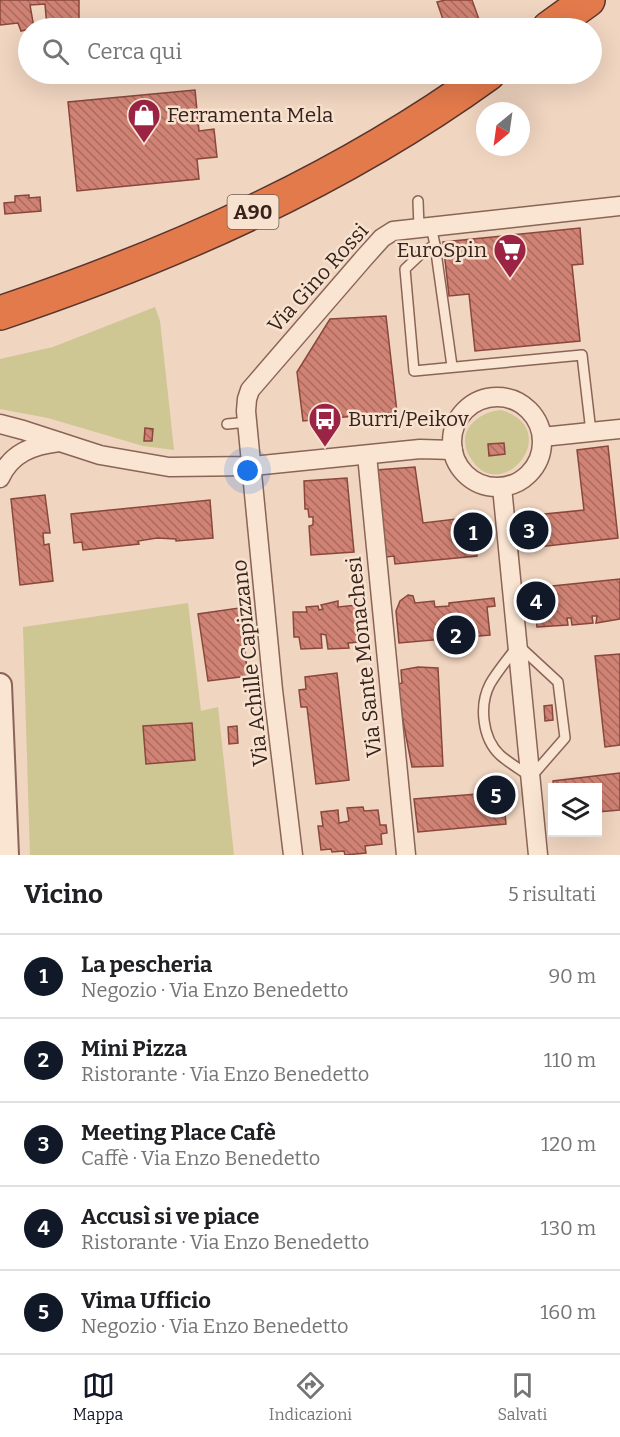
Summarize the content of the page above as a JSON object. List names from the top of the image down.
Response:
{
  "streets": {
    "highway": ["A90"],
    "street": ["Via Gino Rossi", "Via Sante Monachesi", "Via Achille Capizzano"]
  },
  "crossings": [
    ["Via Gino Rossi", "Via Achille Capizzano"]
  ],
  "places": {
    "shop": ["Ferramenta Mela"],
    "supermarket": ["EuroSpin"],
    "bus stop": ["Burri/Peikov"]
  },
  "north": "bottom left",
  "page": {
    "search": "Cerca qui",
    "pins": [
      "3",
      "1",
      "4",
      "2",
      "5"
    ],
    "heading": ["Vicino", "5 risultati"],
    "list": [
      {
        "mark": "1",
        "name": "La pescheria",
        "note": "Negozio · Via Enzo Benedetto",
        "value": "90 m"
      },
      {
        "mark": "2",
        "name": "Mini Pizza",
        "note": "Ristorante · Via Enzo Benedetto",
        "value": "110 m"
      },
      {
        "mark": "3",
        "name": "Meeting Place Cafè",
        "note": "Caffè · Via Enzo Benedetto",
        "value": "120 m"
      },
      {
        "mark": "4",
        "name": "Accusì si ve piace",
        "note": "Ristorante · Via Enzo Benedetto",
        "value": "130 m"
      },
      {
        "mark": "5",
        "name": "Vima Ufficio",
        "note": "Negozio · Via Enzo Benedetto",
        "value": "160 m"
      }
    ],
    "nav": ["Mappa", "Indicazioni", "Salvati"]
  }
}
